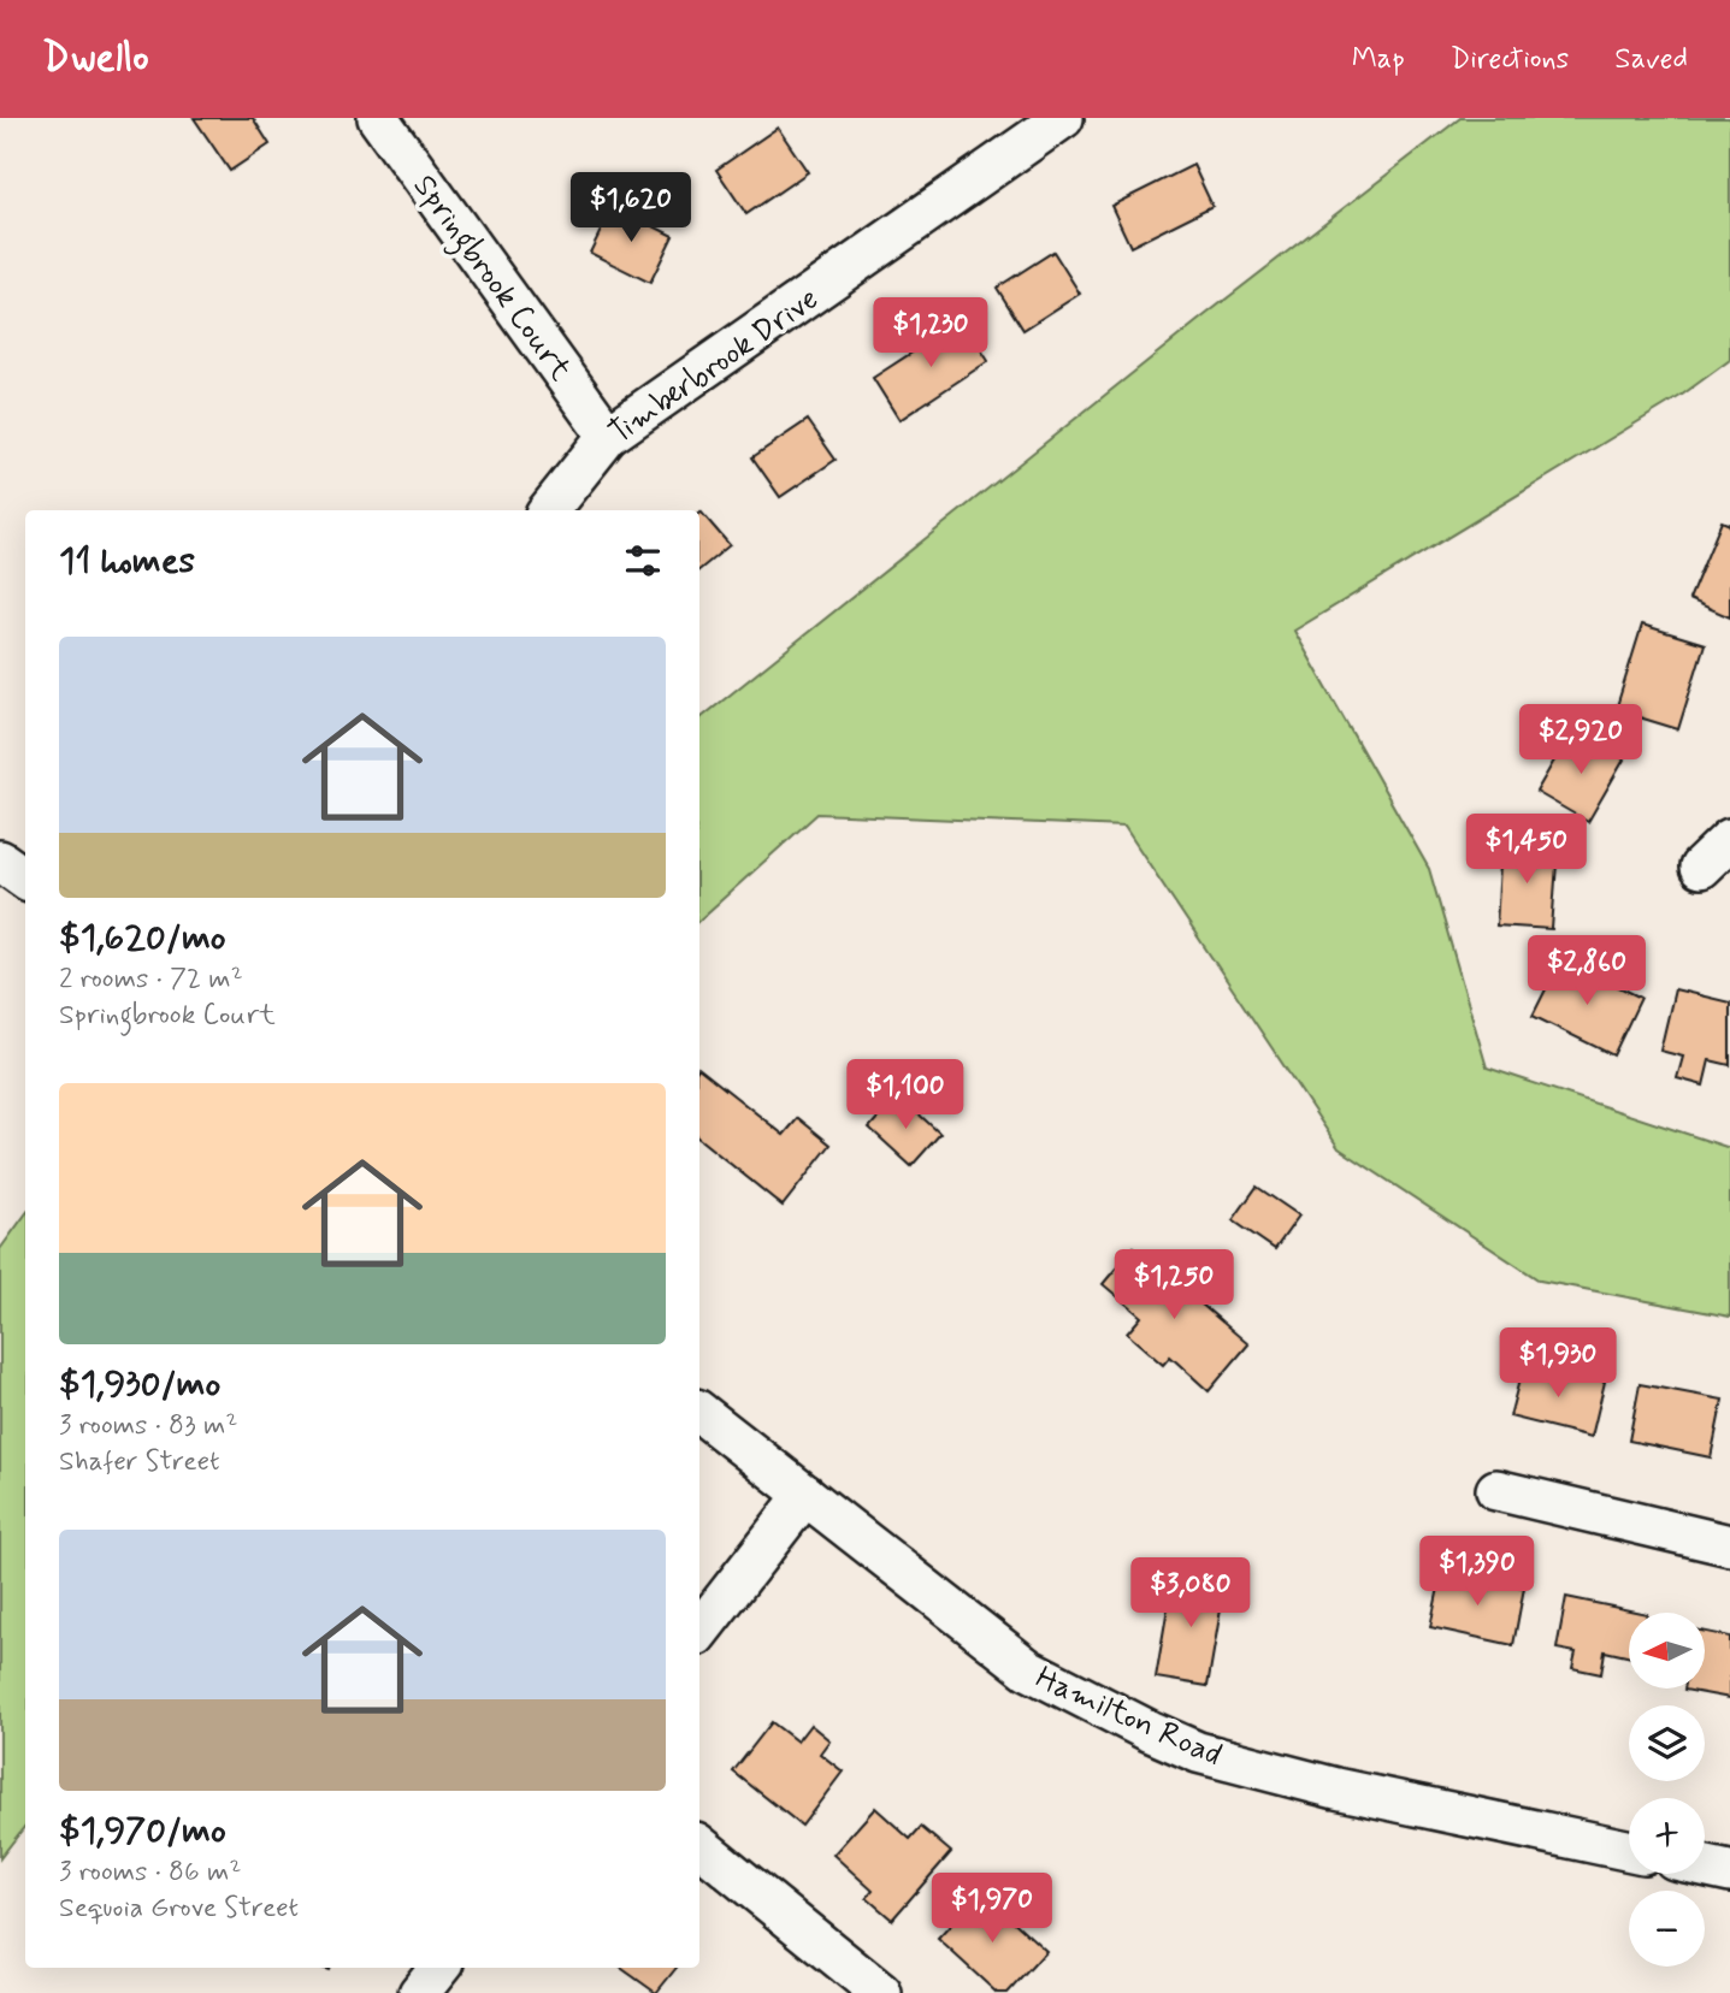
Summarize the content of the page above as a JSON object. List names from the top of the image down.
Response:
{
  "streets": {
    "street": ["Springbrook Court", "Timberbrook Drive", "Hamilton Road"]
  },
  "crossings": [
    ["Springbrook Court", "Timberbrook Drive"]
  ],
  "north": "left",
  "page": {
    "header": "Dwello",
    "nav": ["Map", "Directions", "Saved"],
    "price": [
      "$1,620",
      "$1,230",
      "$2,920",
      "$1,450",
      "$2,860",
      "$1,100",
      "$1,250",
      "$1,930",
      "$1,390",
      "$3,080",
      "$1,970"
    ],
    "heading": "11 homes",
    "list": [
      {
        "name": "$1,620/mo",
        "note": "2 rooms · 72 m² · Springbrook Court"
      },
      {
        "name": "$1,930/mo",
        "note": "3 rooms · 83 m² · Shafer Street"
      },
      {
        "name": "$1,970/mo",
        "note": "3 rooms · 86 m² · Sequoia Grove Street"
      }
    ],
    "map_buttons": ["+", "−"]
  }
}
